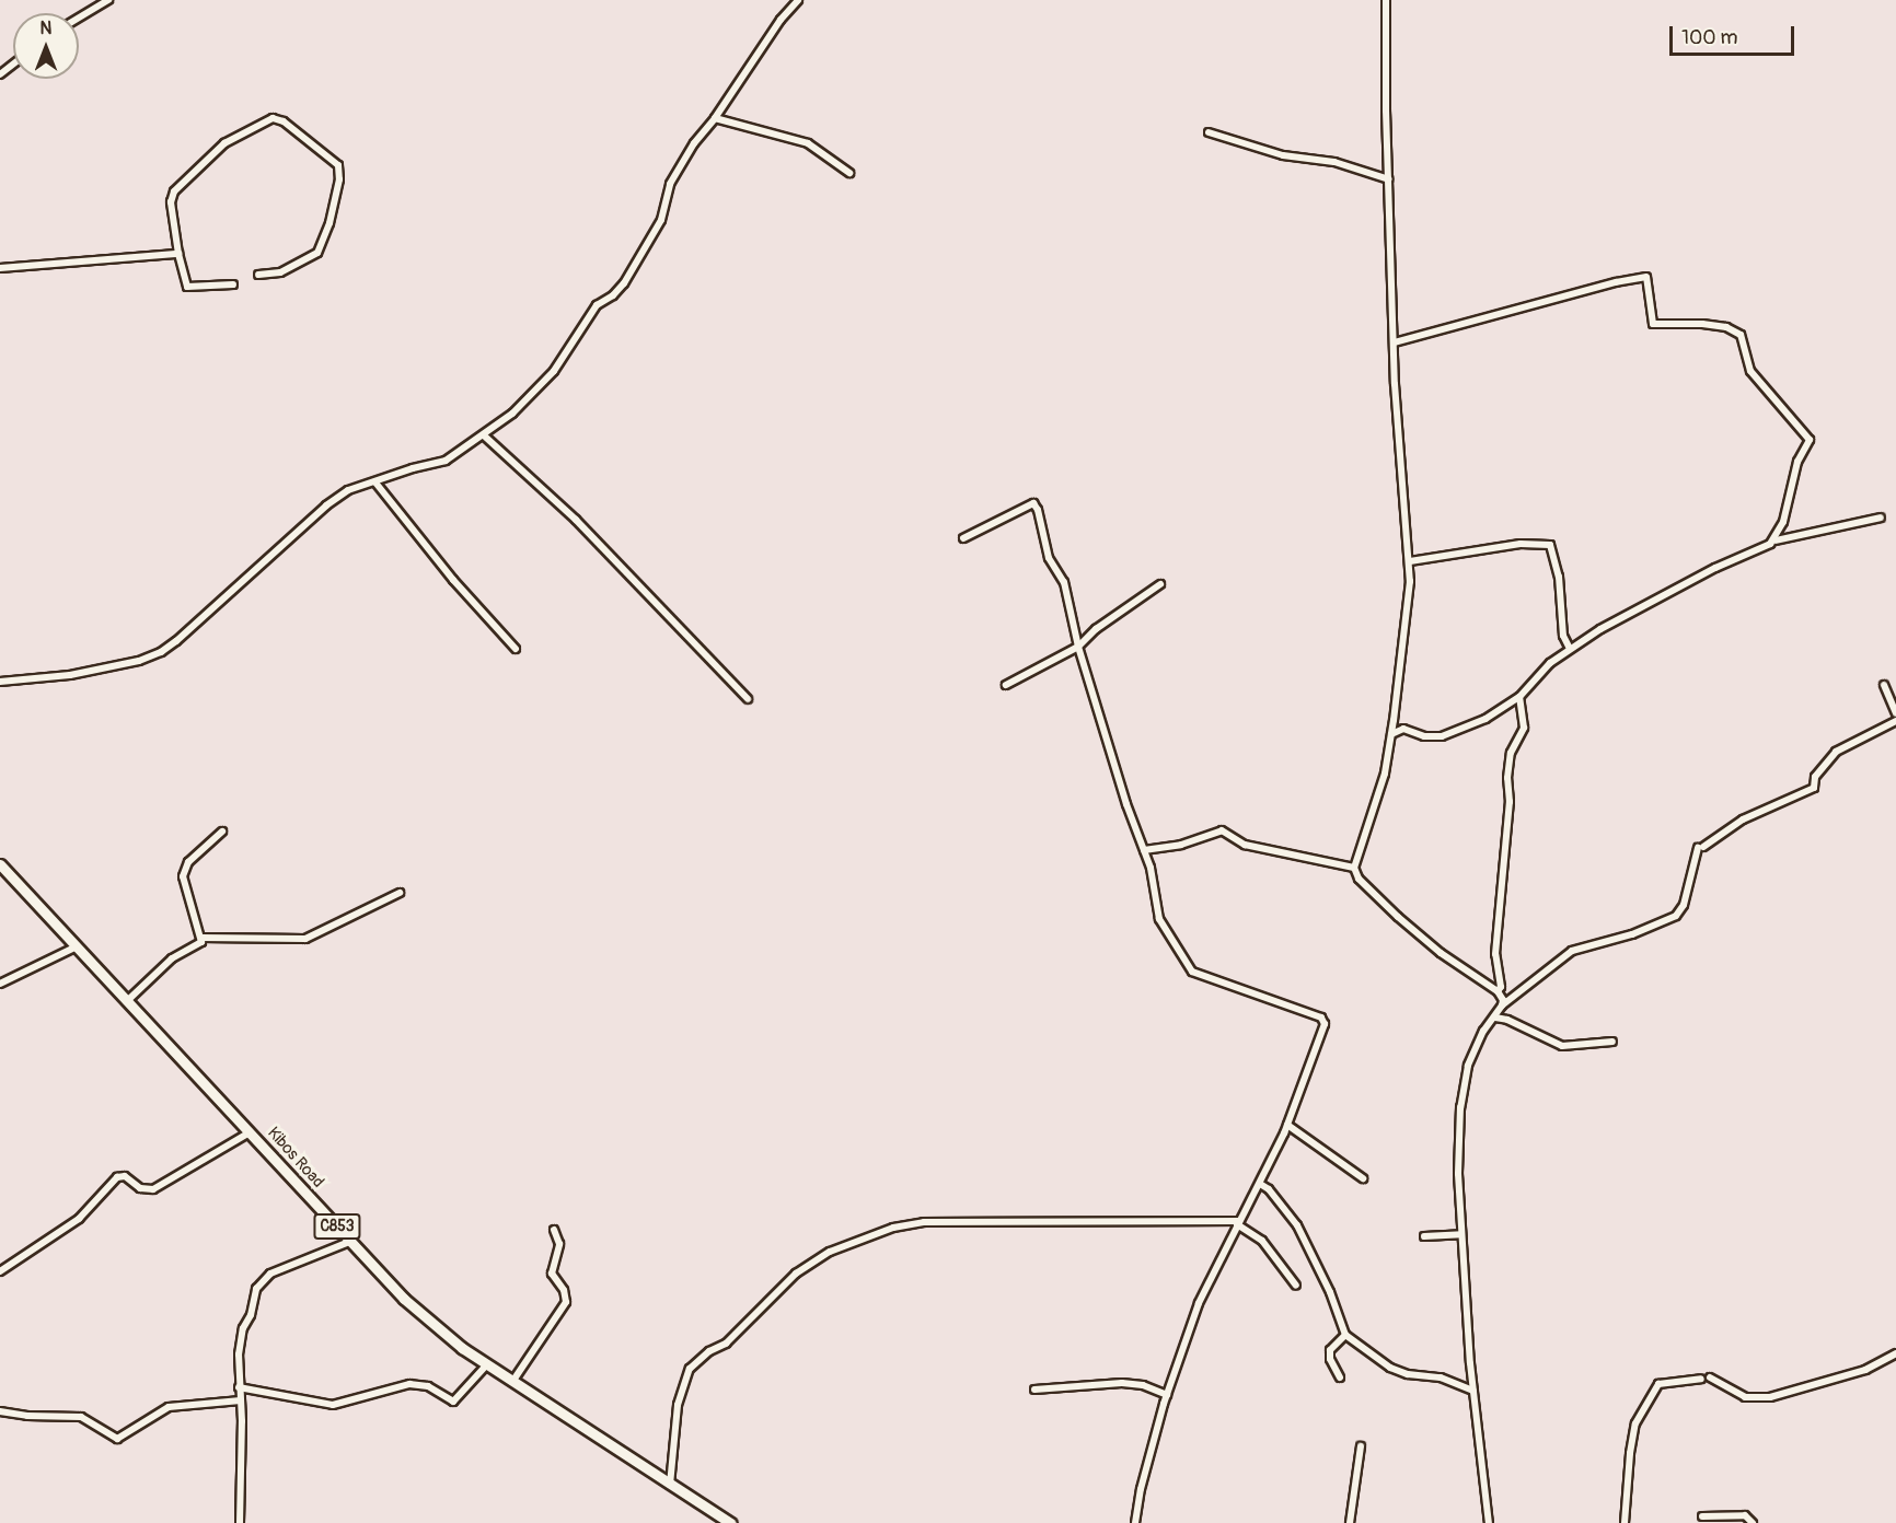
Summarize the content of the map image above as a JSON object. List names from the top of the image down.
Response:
{
  "streets": {
    "main road": ["Kibos Road", "C853"]
  },
  "scale_bar": "100 m",
  "north": "top"
}
